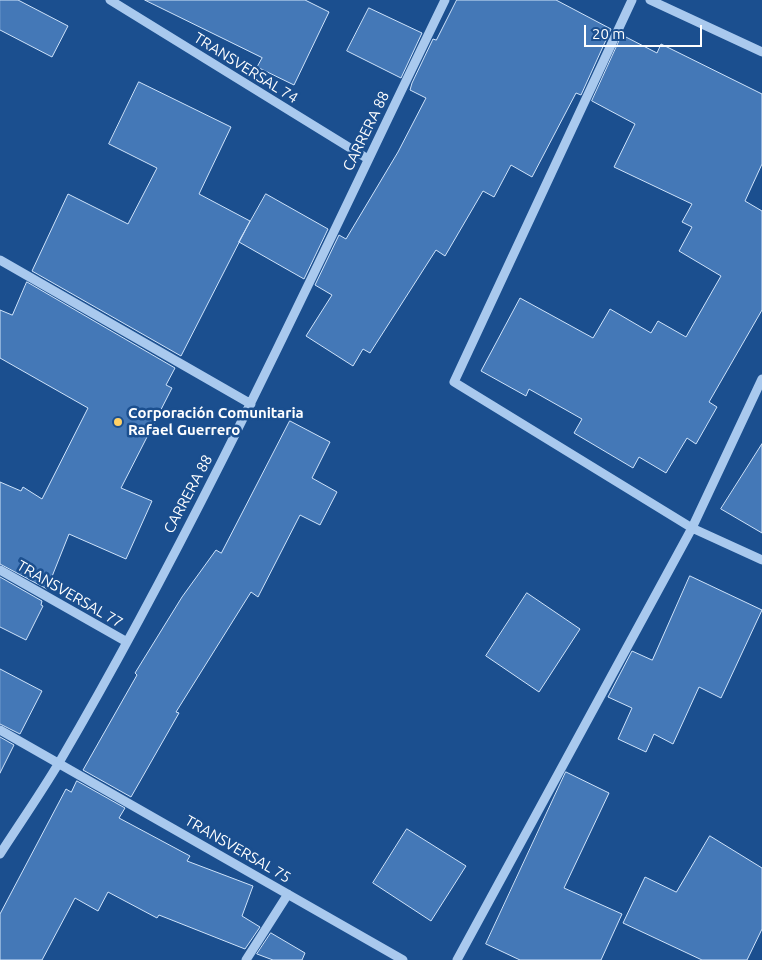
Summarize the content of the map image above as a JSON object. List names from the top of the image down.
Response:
{
  "streets": {
    "street": [
      "TRANSVERSAL 74",
      "CARRERA 88",
      "TRANSVERSAL 77",
      "TRANSVERSAL 75"
    ]
  },
  "crossings": [
    ["TRANSVERSAL 74", "CARRERA 88"],
    ["CARRERA 88", "TRANSVERSAL 77"],
    ["CARRERA 88", "TRANSVERSAL 75"]
  ],
  "places": ["Corporación Comunitaria Rafael Guerrero"],
  "scale_bar": "20 m"
}
